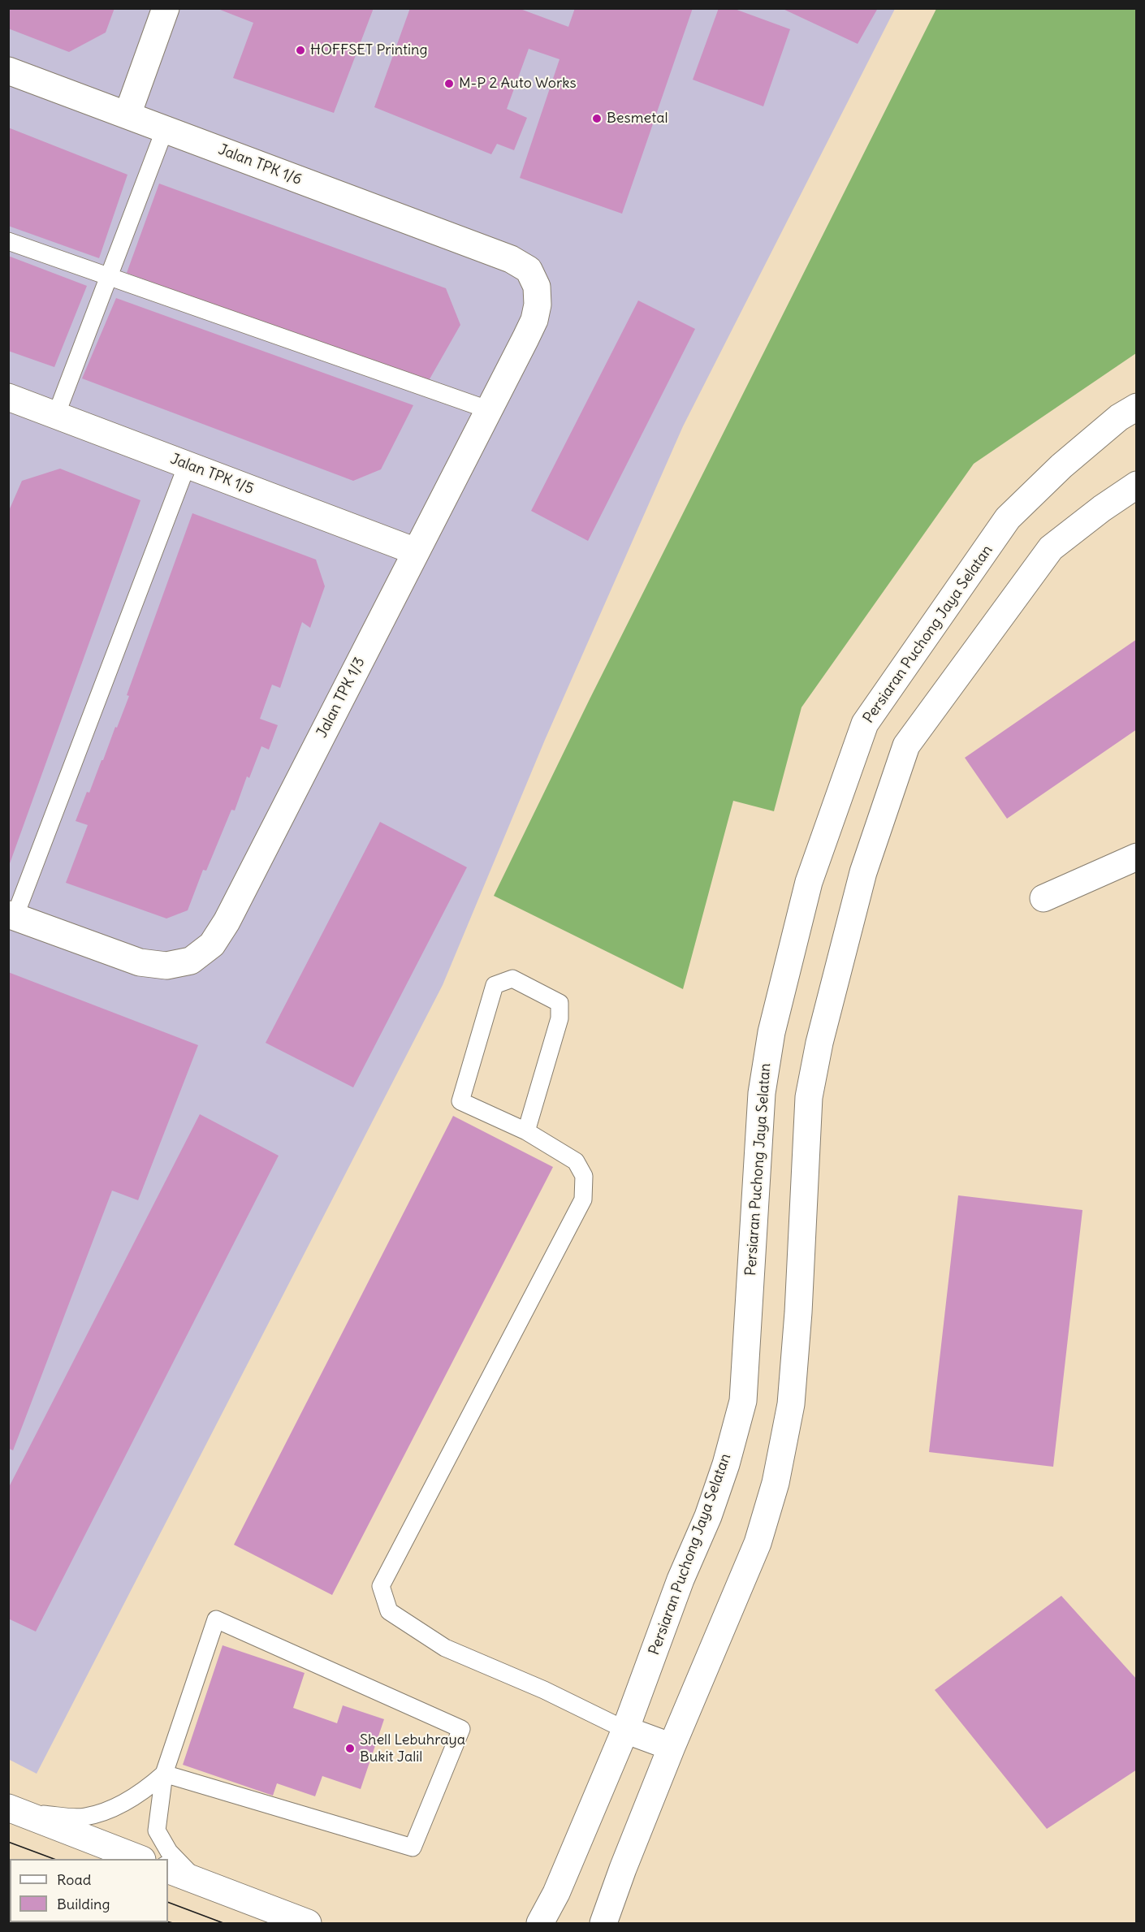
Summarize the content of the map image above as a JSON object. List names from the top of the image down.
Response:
{
  "streets": {
    "main road": [
      "Jalan TPK 1/6",
      "Jalan TPK 1/5",
      "Persiaran Puchong Jaya Selatan",
      "Jalan TPK 1/3"
    ]
  },
  "crossings": [
    ["Jalan TPK 1/6", "Jalan TPK 1/3"],
    ["Jalan TPK 1/5", "Jalan TPK 1/3"]
  ],
  "places": [
    "HOFFSET Printing",
    "M-P 2 Auto Works",
    "Besmetal",
    "Shell Lebuhraya Bukit Jalil"
  ],
  "legend": ["Road", "Building"]
}
